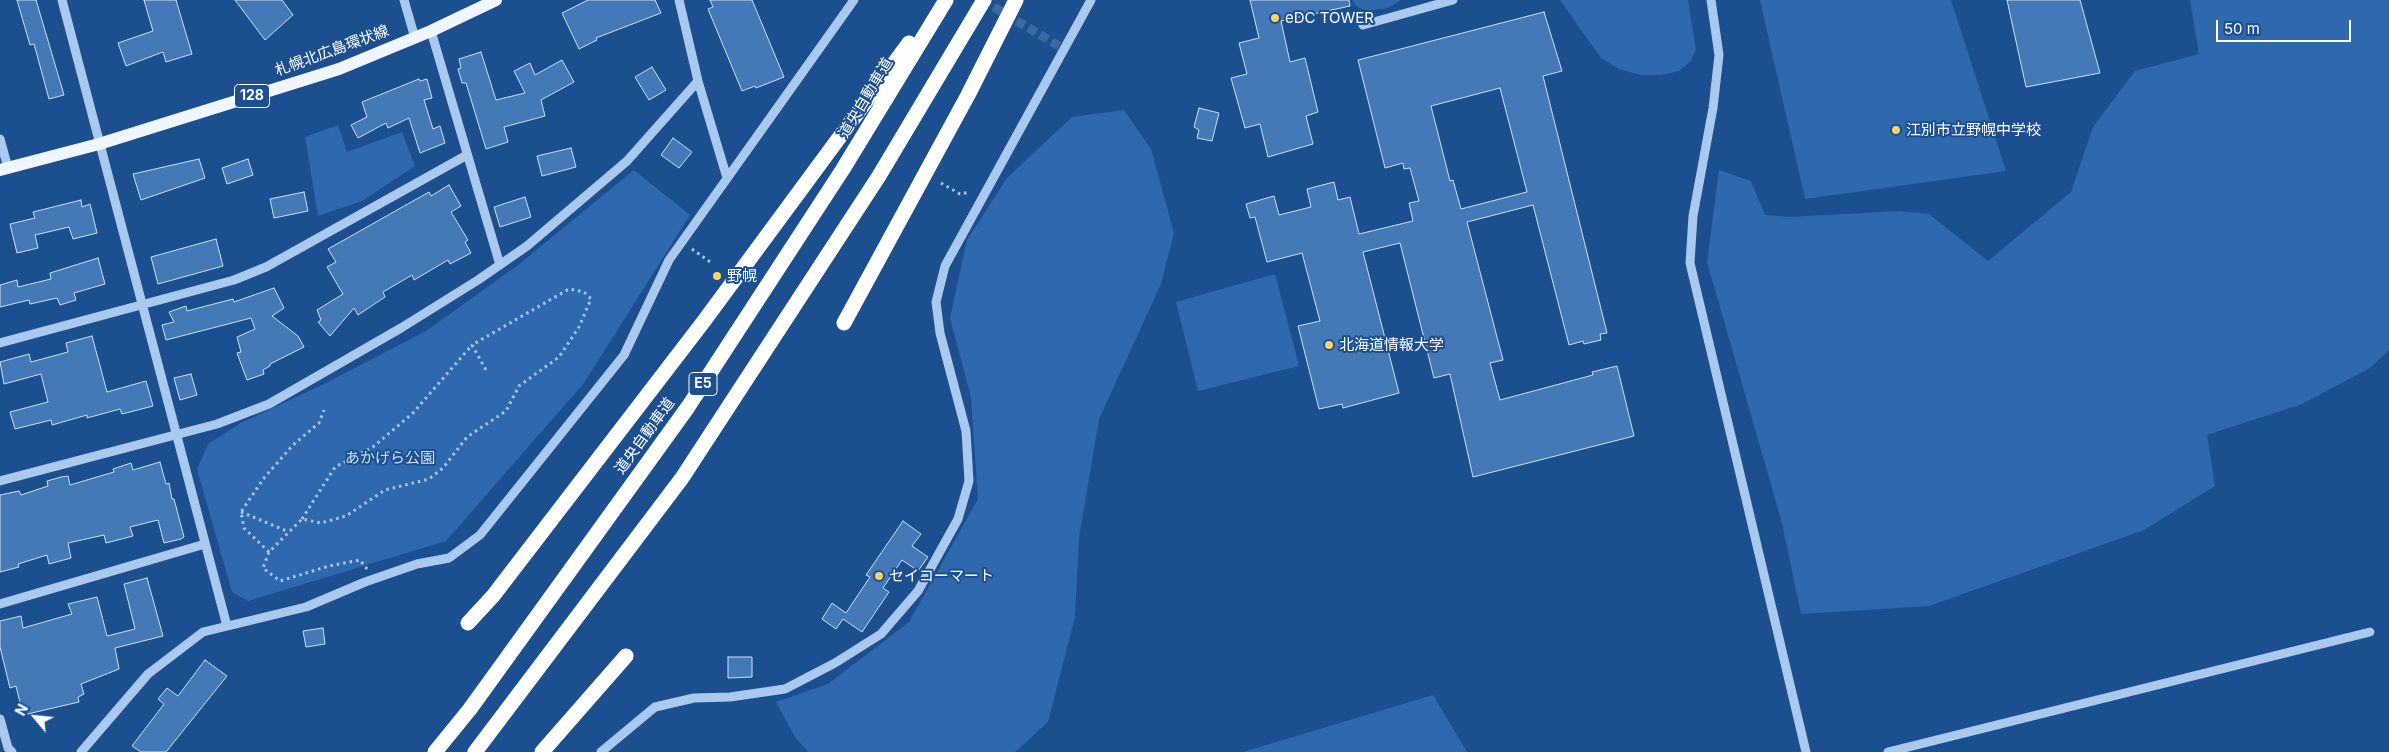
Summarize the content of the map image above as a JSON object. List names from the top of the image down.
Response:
{
  "streets": {
    "highway": ["道央自動車道", "E5"],
    "main road": ["札幌北広島環状線", "128"]
  },
  "parks": ["あかげら公園"],
  "places": [
    "eDC TOWER",
    "江別市立野幌中学校",
    "野幌",
    "北海道情報大学",
    "セイコーマート"
  ],
  "scale_bar": "50 m",
  "north": "top left"
}
